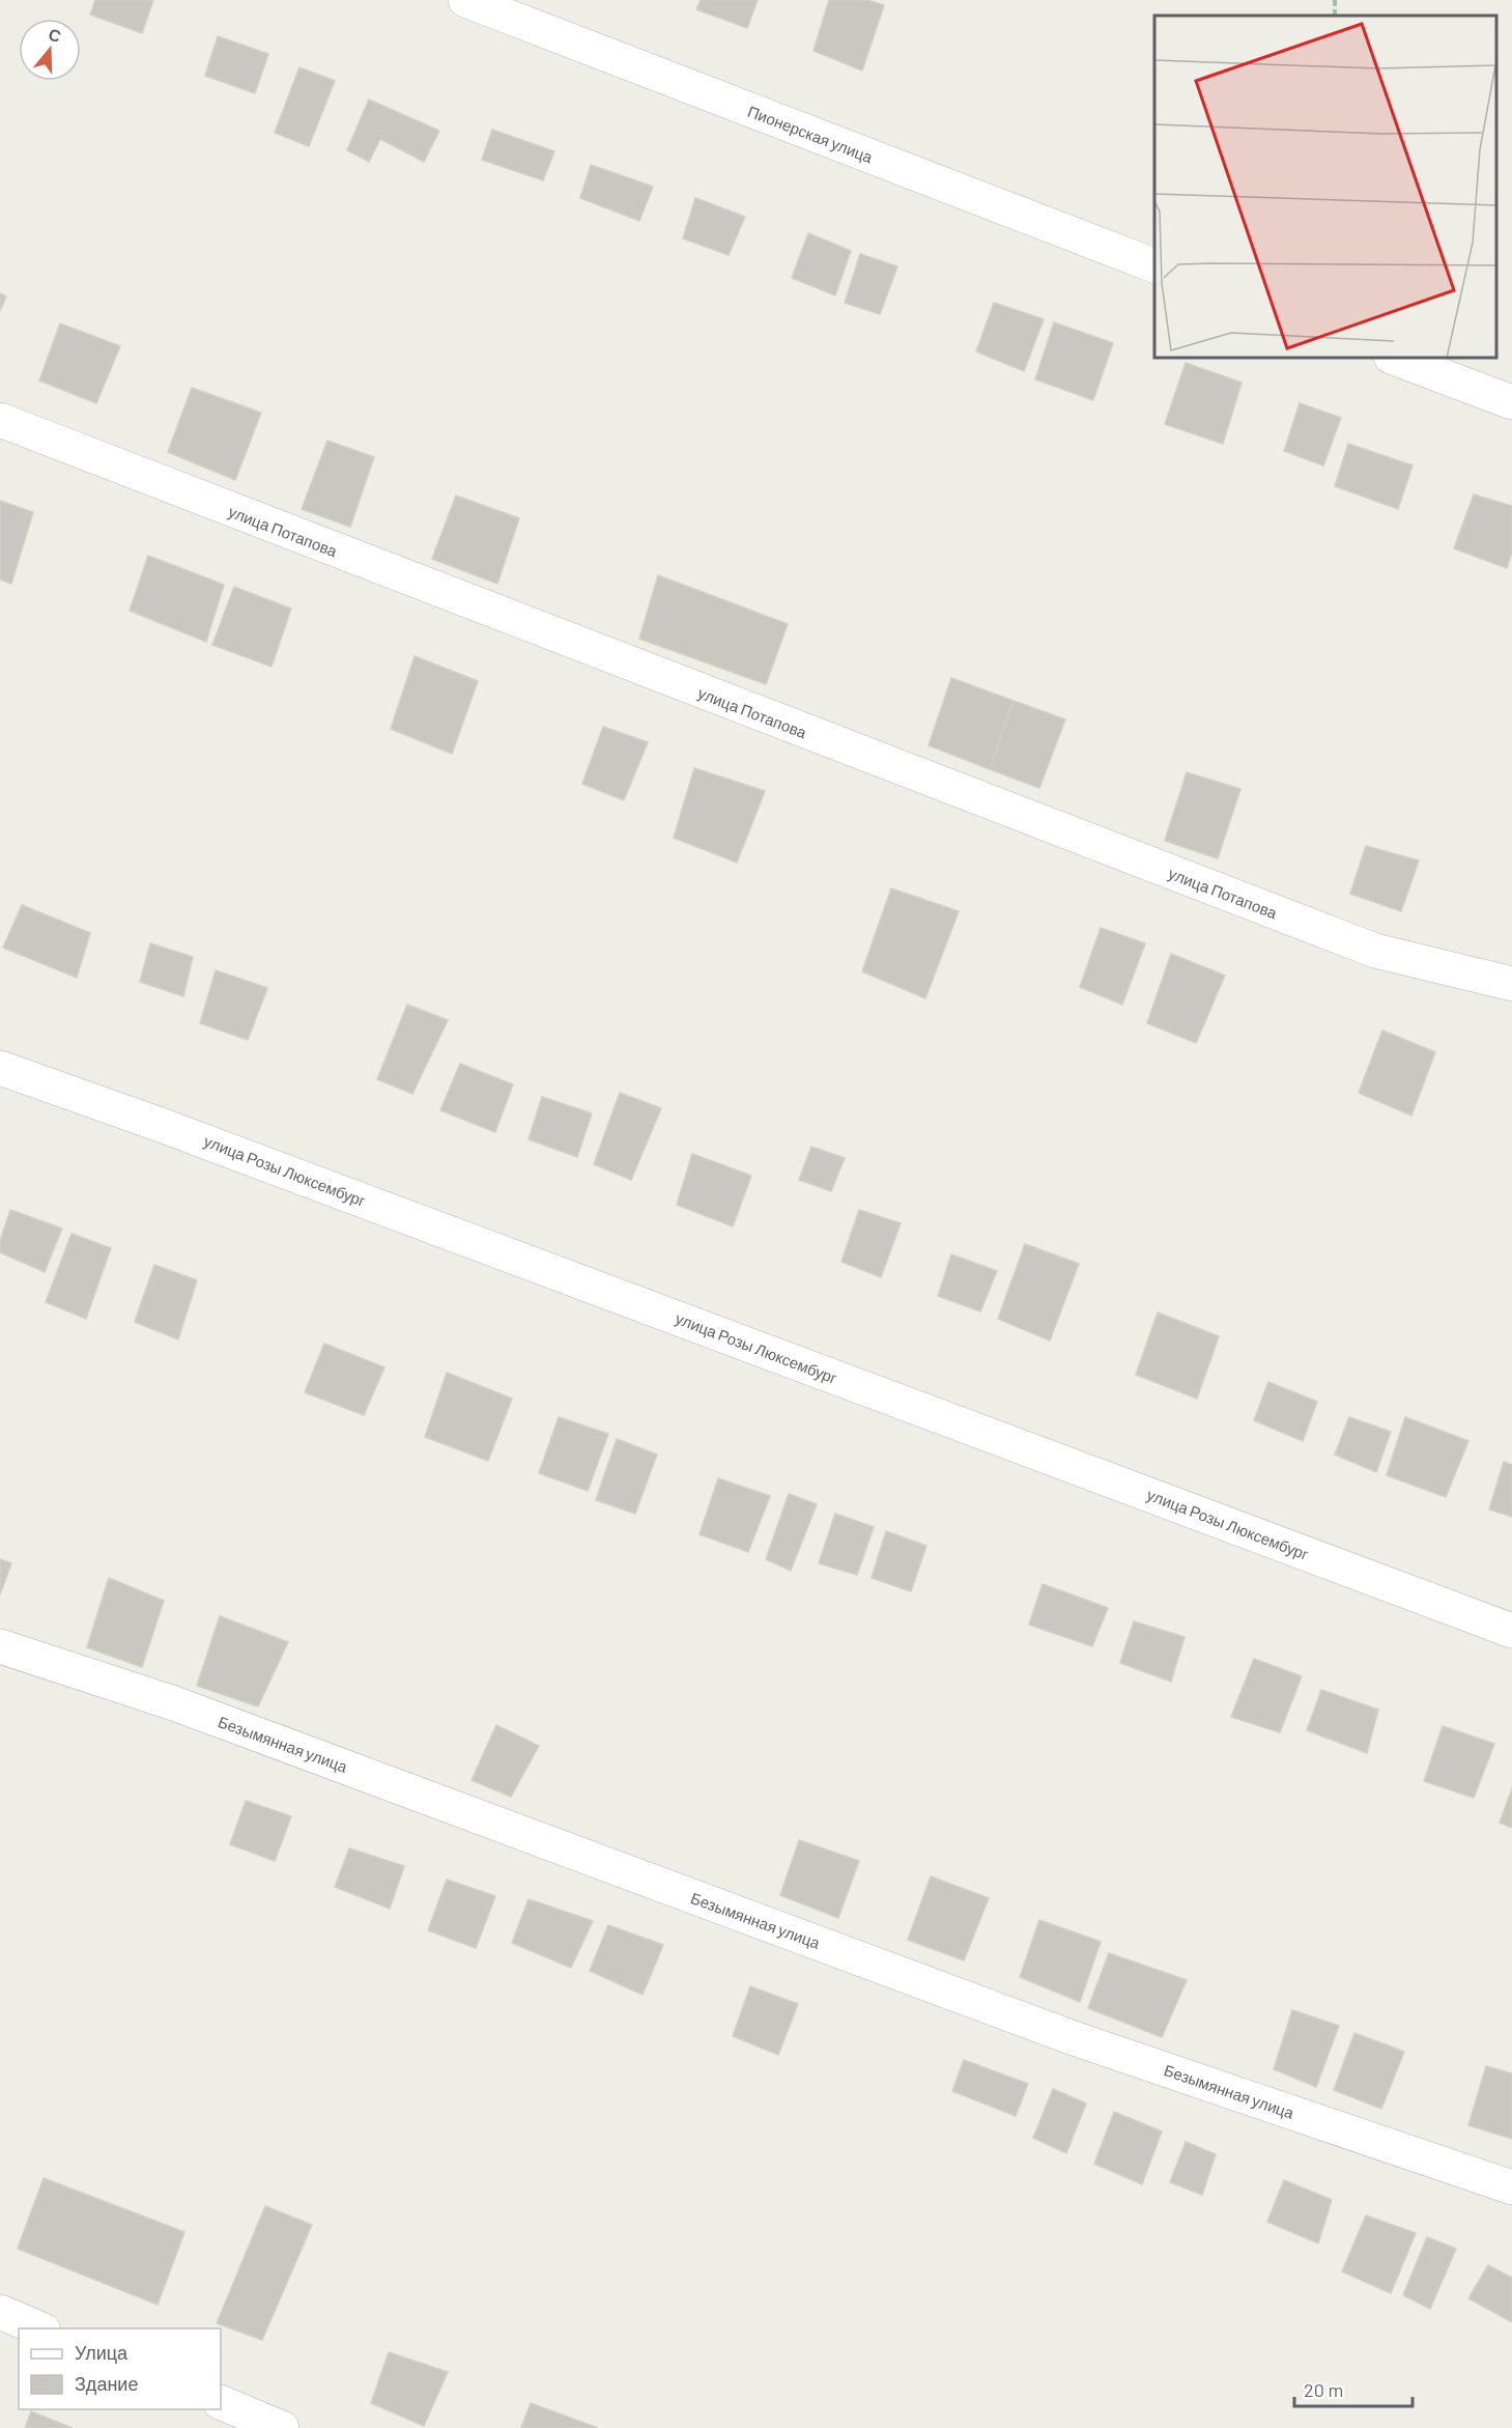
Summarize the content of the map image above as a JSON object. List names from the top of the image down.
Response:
{
  "streets": {
    "street": [
      "Пионерская улица",
      "улица Потапова",
      "улица Розы Люксембург",
      "Безымянная улица"
    ]
  },
  "legend": ["Улица", "Здание"],
  "scale_bar": "20 m",
  "north": "top"
}
